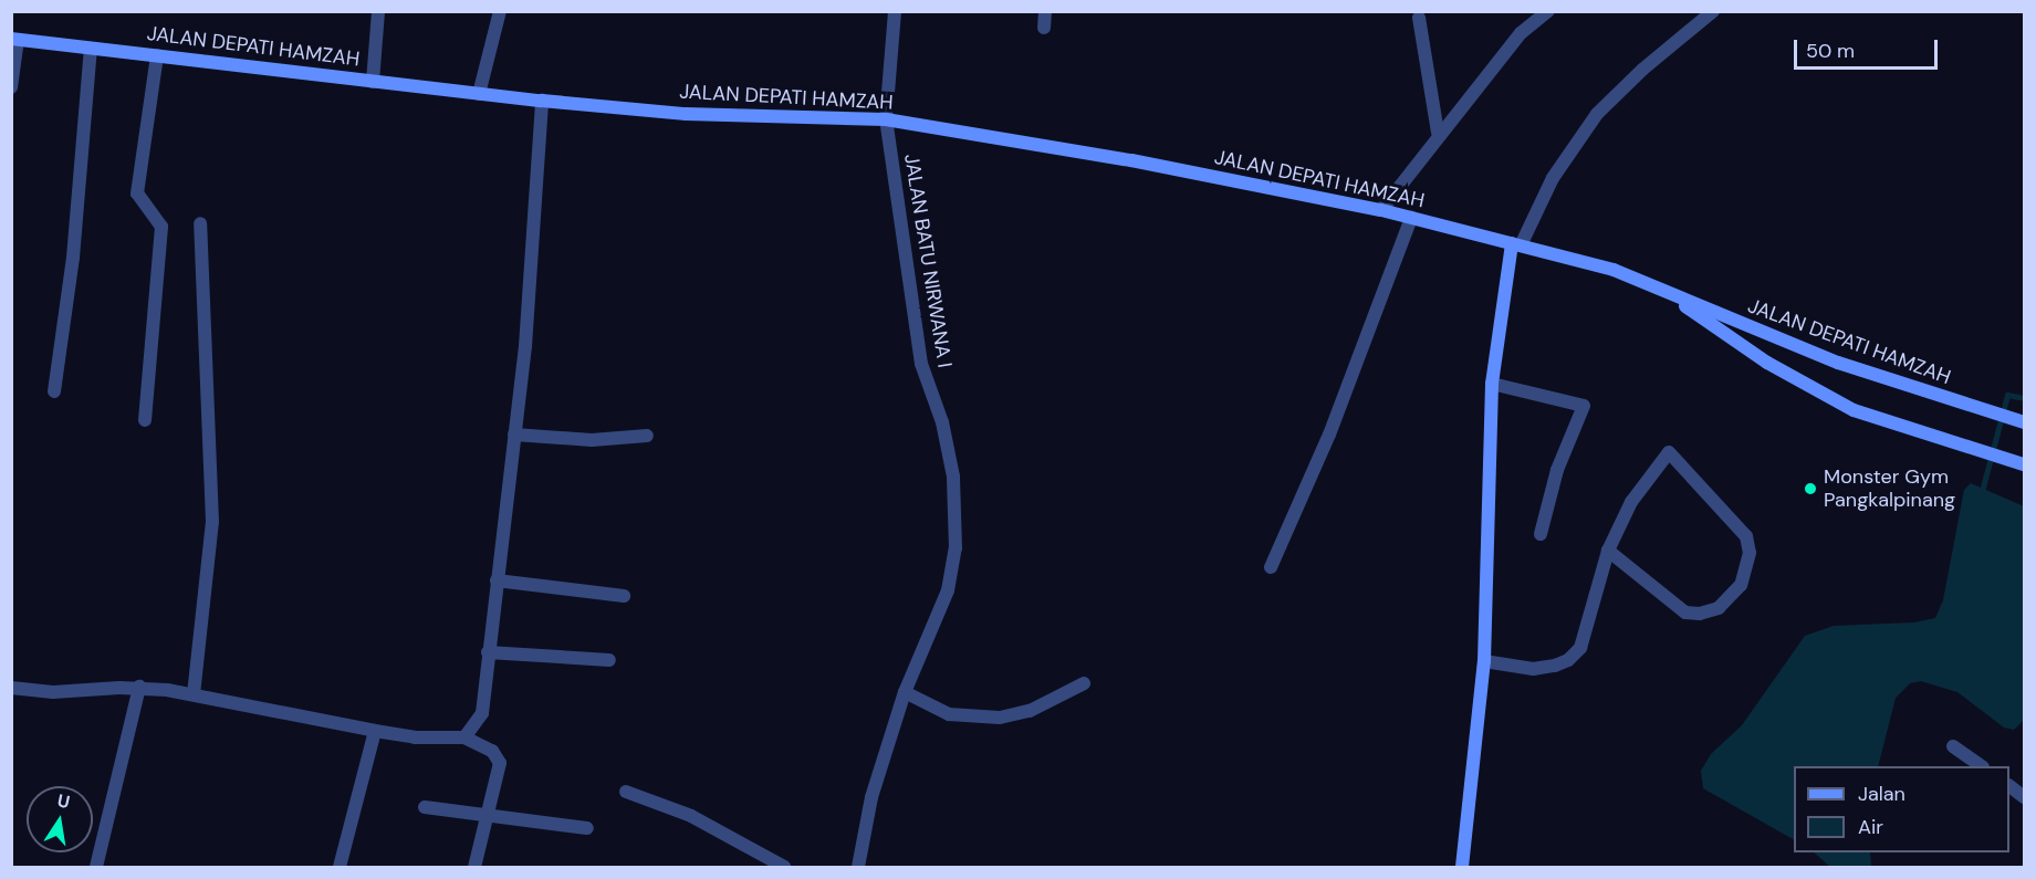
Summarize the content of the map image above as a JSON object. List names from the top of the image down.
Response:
{
  "streets": {
    "main road": ["JALAN DEPATI HAMZAH"],
    "street": ["JALAN BATU NIRWANA I"]
  },
  "crossings": [
    ["JALAN DEPATI HAMZAH", "JALAN BATU NIRWANA I"]
  ],
  "places": ["Monster Gym Pangkalpinang"],
  "legend": ["Jalan", "Air"],
  "scale_bar": "50 m",
  "north": "top"
}
